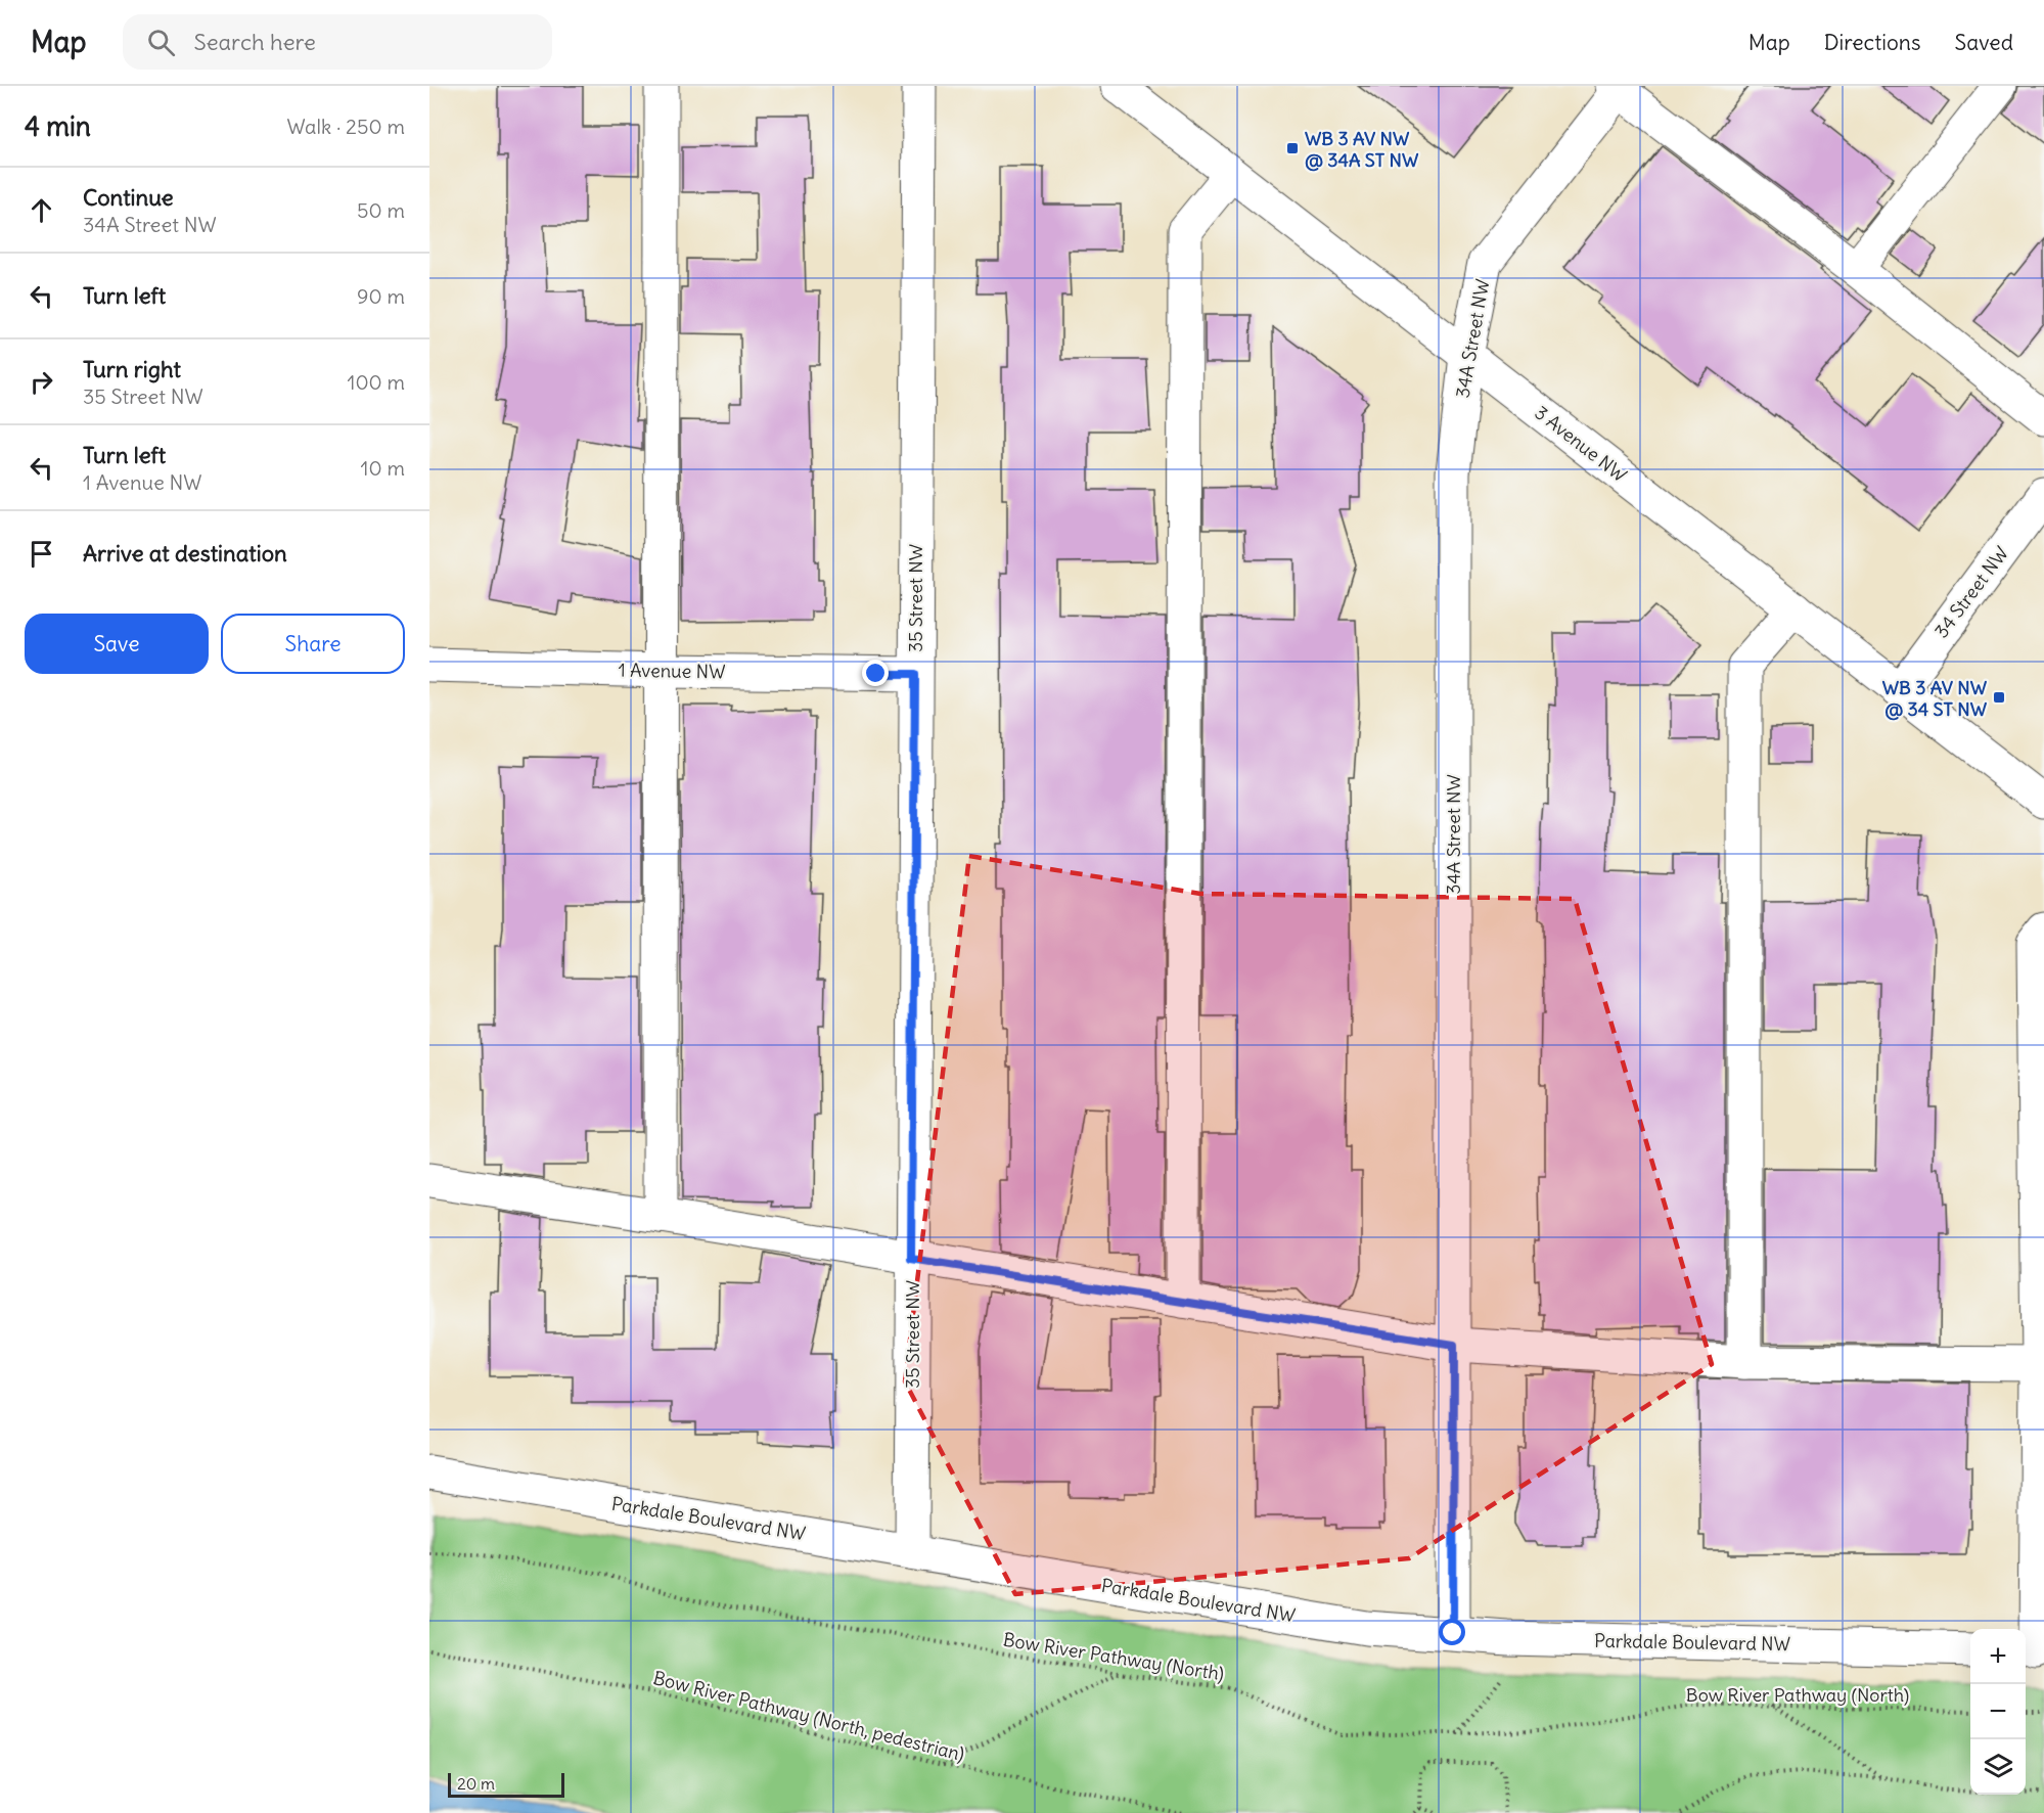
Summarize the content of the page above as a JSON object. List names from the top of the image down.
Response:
{
  "streets": {
    "street": [
      "34A Street NW",
      "3 Avenue NW",
      "34 Street NW",
      "35 Street NW",
      "1 Avenue NW",
      "Parkdale Boulevard NW"
    ],
    "path": ["Bow River Pathway (North)", "Bow River Pathway (North, pedestrian)"]
  },
  "crossings": [
    ["34A Street NW", "3 Avenue NW"],
    ["34A Street NW", "Parkdale Boulevard NW"],
    ["3 Avenue NW", "34 Street NW"],
    ["35 Street NW", "1 Avenue NW"],
    ["35 Street NW", "Parkdale Boulevard NW"]
  ],
  "places": {
    "transit": ["WB 3 AV NW @ 34A ST NW", "WB 3 AV NW @ 34 ST NW"]
  },
  "scale_bar": "20 m",
  "page": {
    "header": "Map",
    "search": "Search here",
    "nav": ["Map", "Directions", "Saved"],
    "heading": ["4 min", "Walk · 250 m"],
    "list": [
      ["Continue", "34A Street NW", "50 m"],
      ["Turn left", "90 m"],
      ["Turn right", "35 Street NW", "100 m"],
      ["Turn left", "1 Avenue NW", "10 m"],
      "Arrive at destination"
    ],
    "buttons": ["Save", "Share"],
    "map_buttons": ["+", "−"],
    "scale": "20 m"
  }
}
